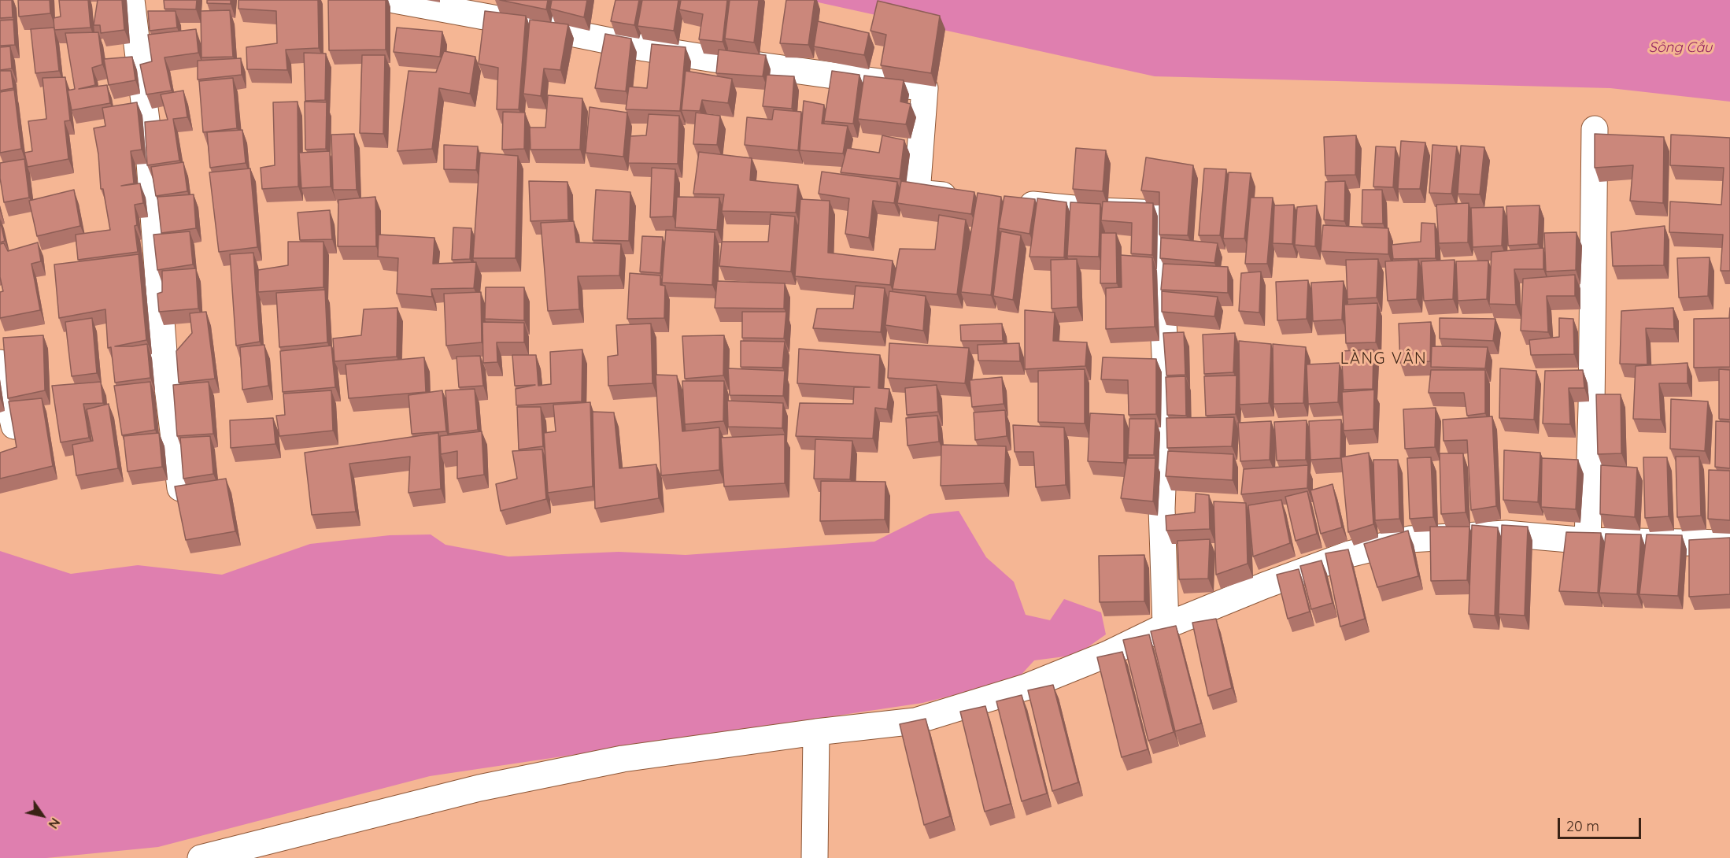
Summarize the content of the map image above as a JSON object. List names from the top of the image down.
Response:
{
  "districts": ["LÀNG VÂN"],
  "water": ["Sông Cầu"],
  "scale_bar": "20 m",
  "north": "bottom right"
}
